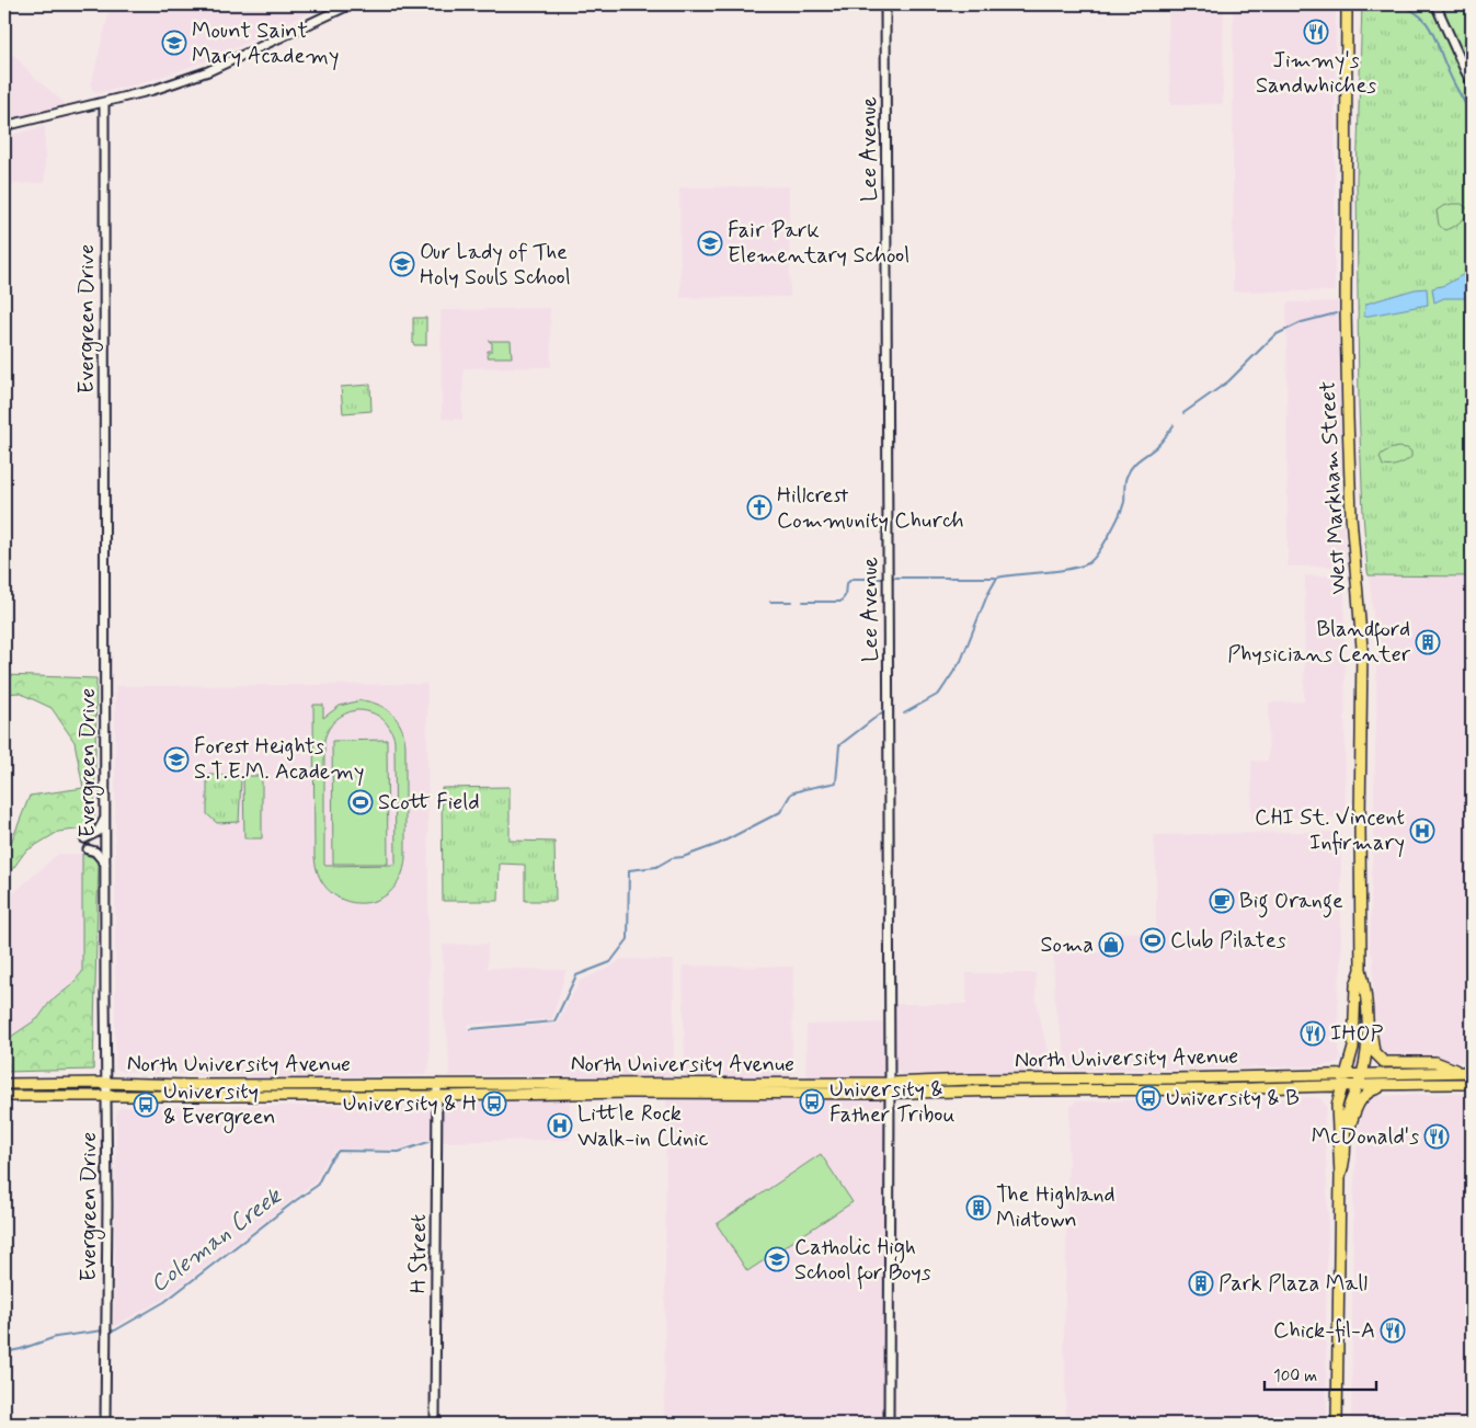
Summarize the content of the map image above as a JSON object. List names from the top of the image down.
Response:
{
  "streets": {
    "main road": ["West Markham Street", "North University Avenue"],
    "street": ["Lee Avenue", "Evergreen Drive", "H Street"]
  },
  "crossings": [
    ["Lee Avenue", "North University Avenue"],
    ["Evergreen Drive", "North University Avenue"],
    ["West Markham Street", "North University Avenue"],
    ["North University Avenue", "H Street"]
  ],
  "water": ["Coleman Creek"],
  "places": {
    "restaurant": [
      "Jimmy's Sandwhiches",
      "IHOP",
      "McDonald's",
      "Chick-fil-A"
    ],
    "school or university": [
      "Mount Saint Mary Academy",
      "Fair Park Elementary School",
      "Our Lady of The Holy Souls School",
      "Forest Heights S.T.E.M. Academy",
      "Catholic High School for Boys"
    ],
    "church": ["Hillcrest Community Church"],
    "building": ["Blandford Physicians Center", "The Highland Midtown", "Park Plaza Mall"],
    "sports": ["Scott Field", "Club Pilates"],
    "hospital": ["CHI St. Vincent Infirmary", "Little Rock Walk-in Clinic"],
    "cafe": ["Big Orange"],
    "shop": ["Soma"],
    "bus stop": [
      "University & B",
      "University & Father Tribou",
      "University & H",
      "University & Evergreen"
    ]
  },
  "scale_bar": "100 m"
}
